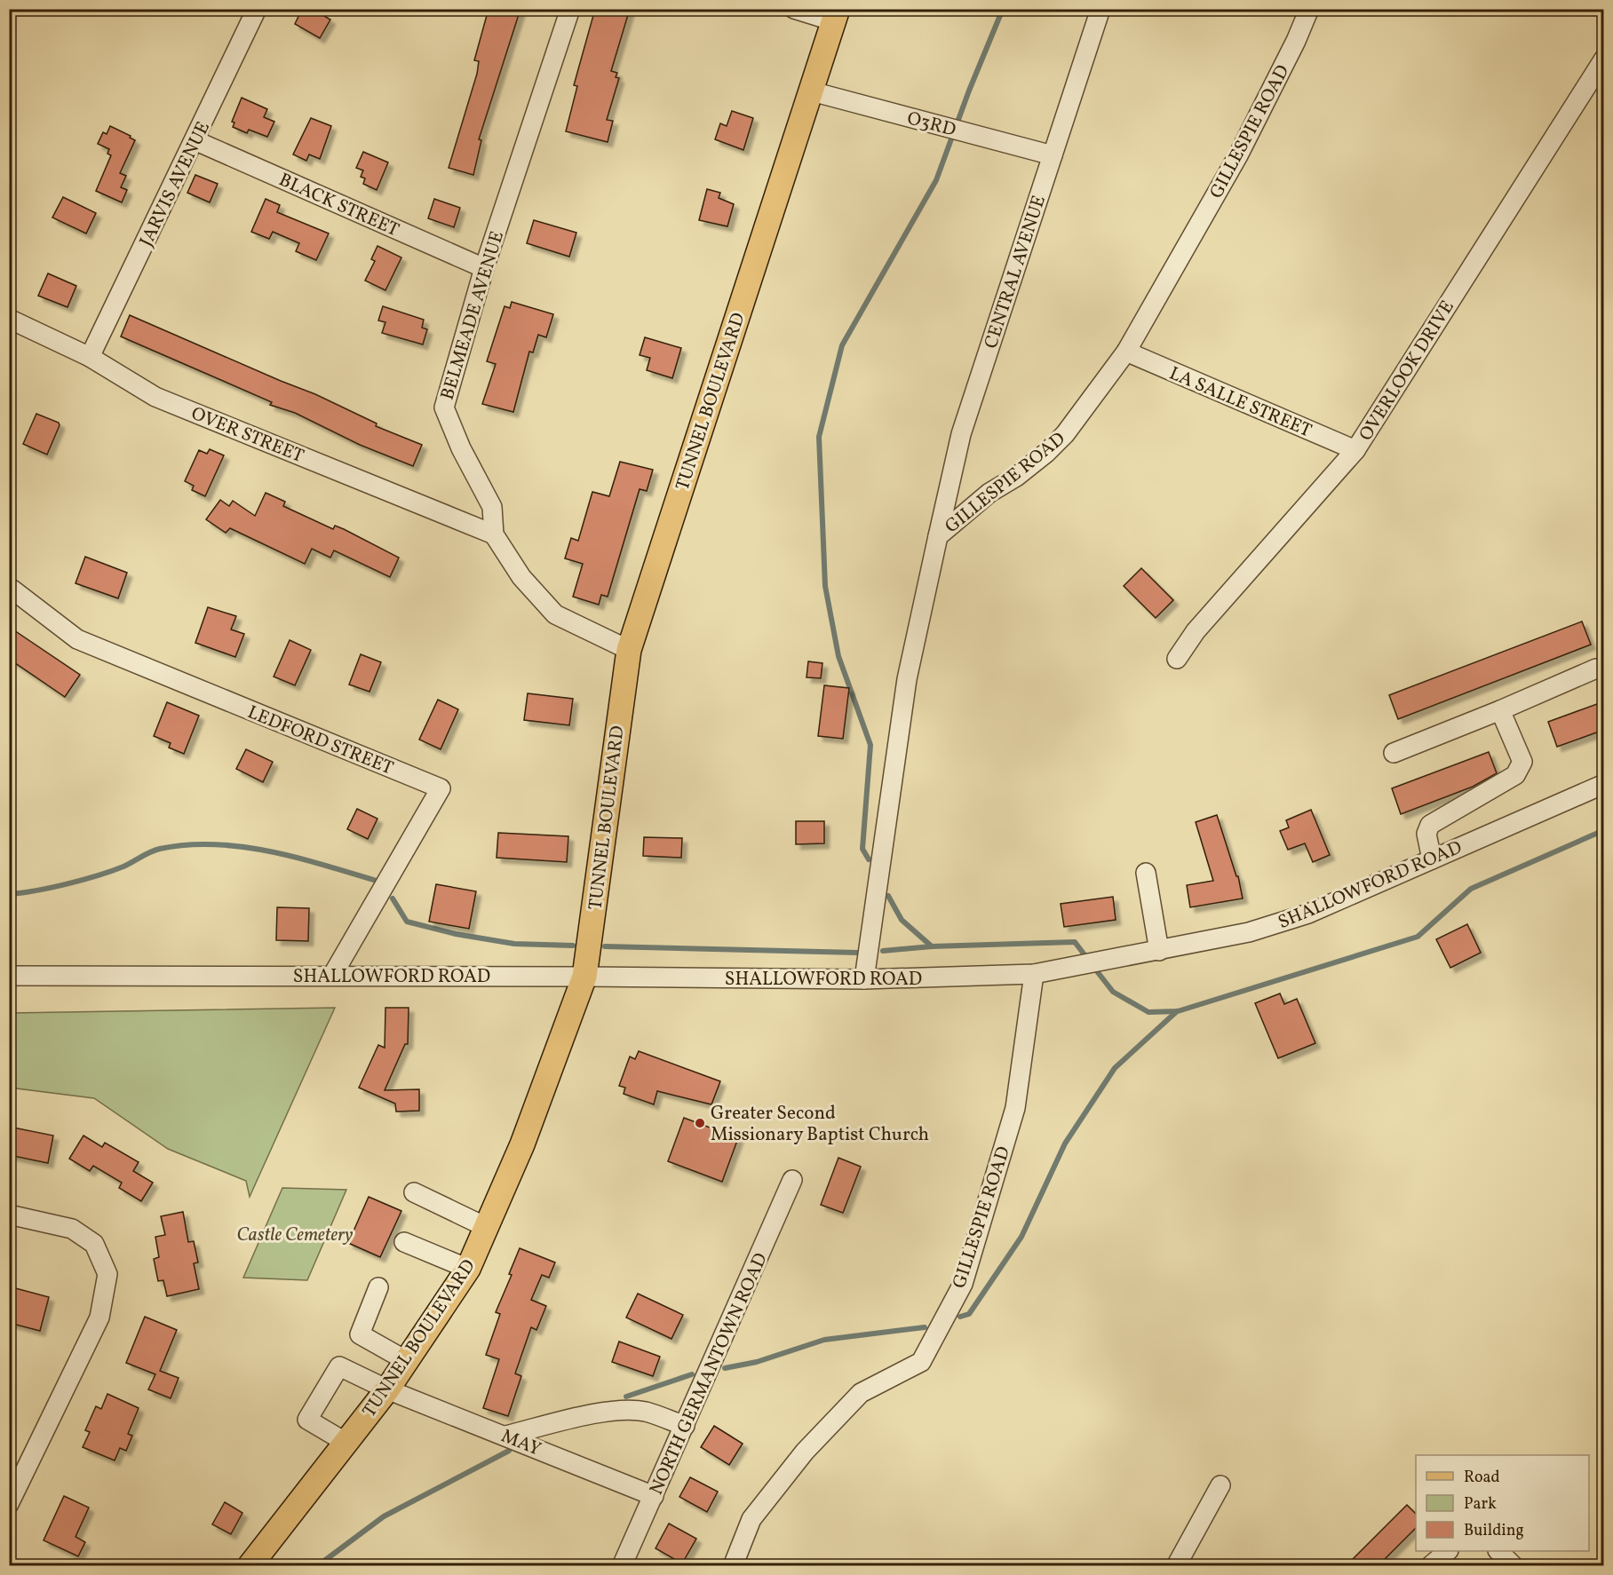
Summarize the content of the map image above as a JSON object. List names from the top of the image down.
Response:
{
  "streets": {
    "main road": ["TUNNEL BOULEVARD"],
    "street": [
      "O3RD",
      "GILLESPIE ROAD",
      "JARVIS AVENUE",
      "BLACK STREET",
      "CENTRAL AVENUE",
      "BELMEADE AVENUE",
      "OVERLOOK DRIVE",
      "LA SALLE STREET",
      "OVER STREET",
      "LEDFORD STREET",
      "SHALLOWFORD ROAD",
      "NORTH GERMANTOWN ROAD",
      "MAY"
    ]
  },
  "crossings": [
    ["O3RD", "CENTRAL AVENUE"],
    ["O3RD", "TUNNEL BOULEVARD"],
    ["GILLESPIE ROAD", "CENTRAL AVENUE"],
    ["GILLESPIE ROAD", "LA SALLE STREET"],
    ["GILLESPIE ROAD", "SHALLOWFORD ROAD"],
    ["JARVIS AVENUE", "BLACK STREET"],
    ["JARVIS AVENUE", "OVER STREET"],
    ["BLACK STREET", "BELMEADE AVENUE"],
    ["BELMEADE AVENUE", "TUNNEL BOULEVARD"],
    ["BELMEADE AVENUE", "OVER STREET"],
    ["OVERLOOK DRIVE", "LA SALLE STREET"],
    ["TUNNEL BOULEVARD", "SHALLOWFORD ROAD"],
    ["TUNNEL BOULEVARD", "MAY"],
    ["LEDFORD STREET", "SHALLOWFORD ROAD"],
    ["NORTH GERMANTOWN ROAD", "MAY"]
  ],
  "parks": ["Castle Cemetery"],
  "places": ["Greater Second Missionary Baptist Church"],
  "legend": ["Road", "Park", "Building"]
}
